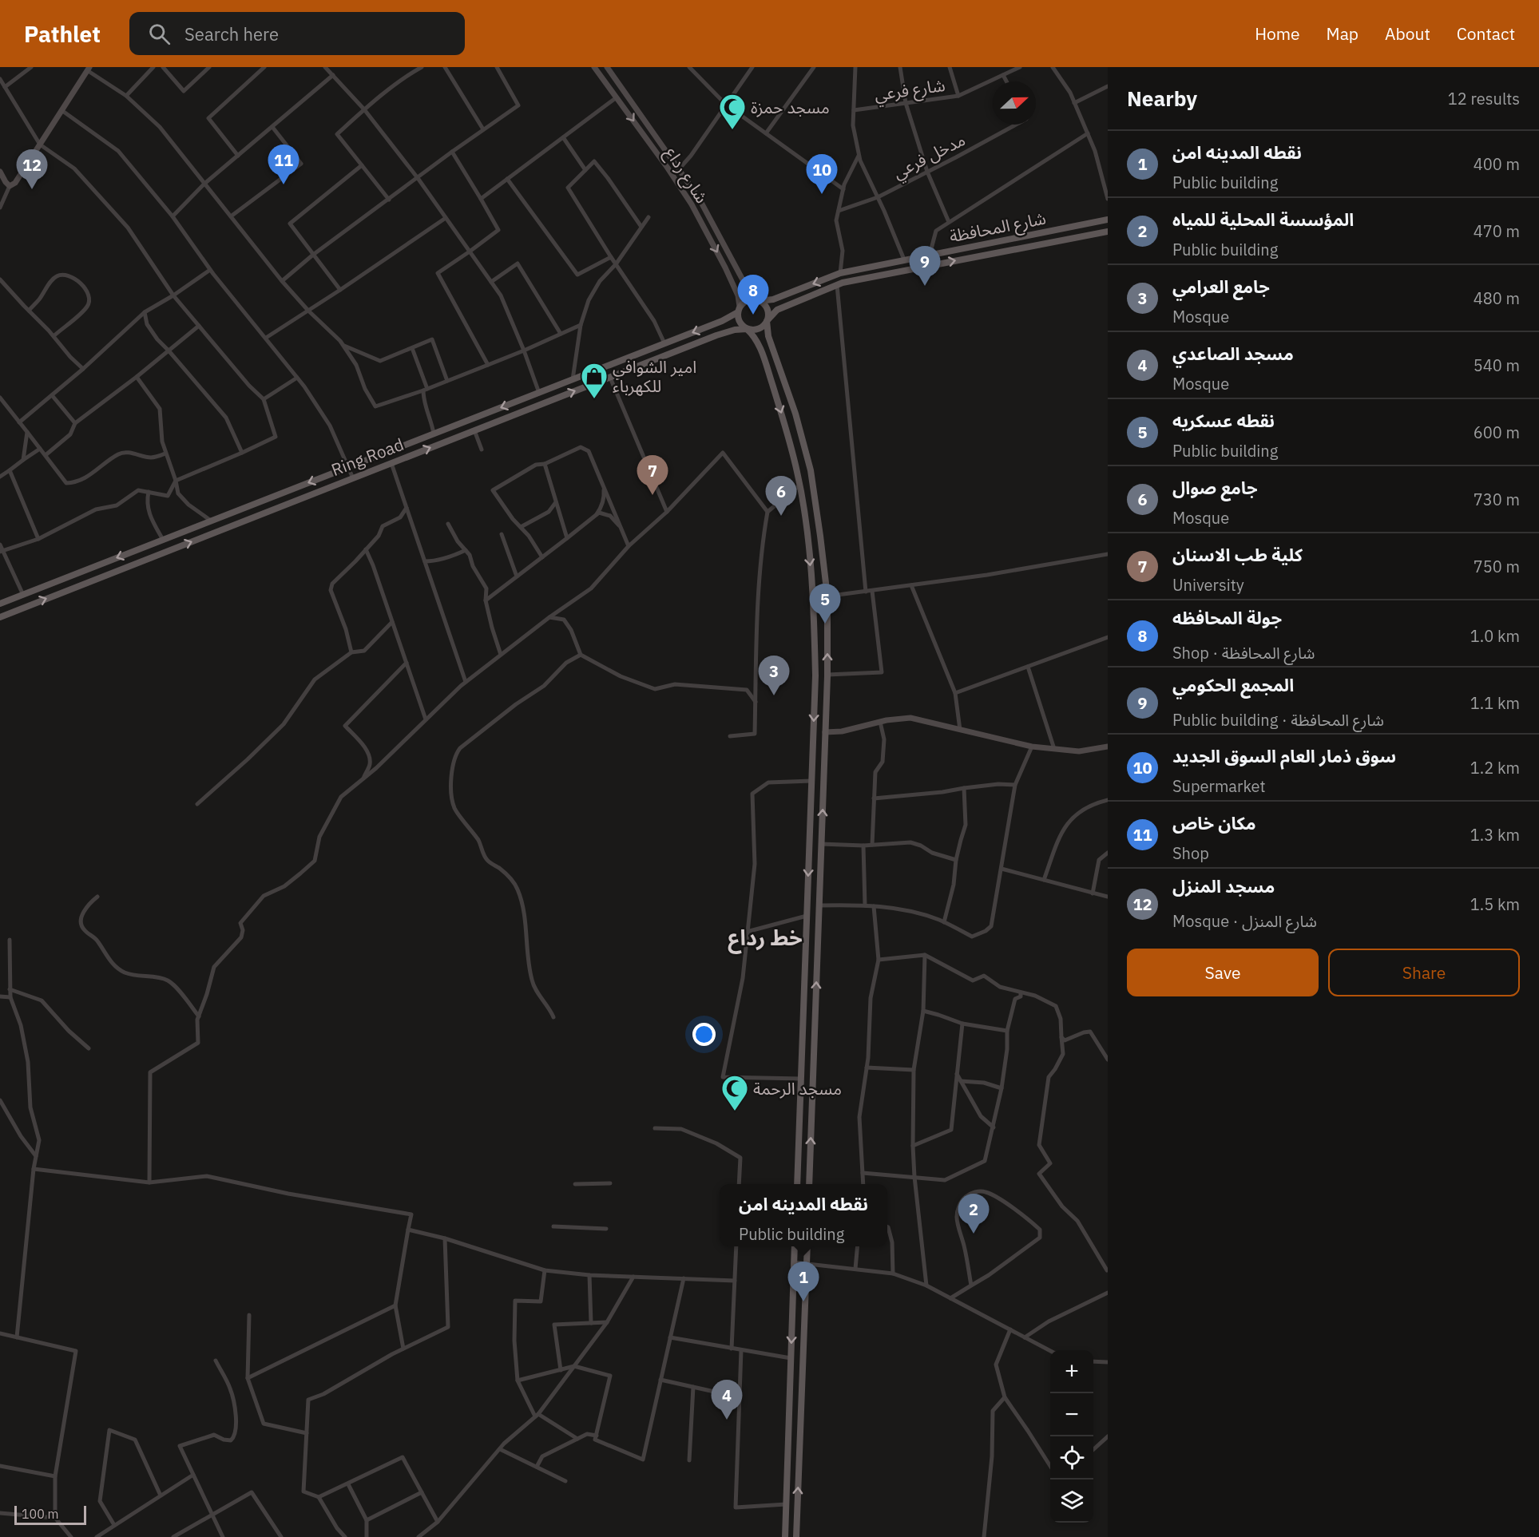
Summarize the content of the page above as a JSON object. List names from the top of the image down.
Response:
{
  "streets": {
    "main road": ["شارع رداع", "شارع المحافظة", "Ring Road"],
    "street": ["شارع فرعي", "مدخل فرعي"]
  },
  "crossings": [
    ["شارع رداع", "شارع المحافظة"],
    ["شارع رداع", "Ring Road"],
    ["شارع المحافظة", "Ring Road"]
  ],
  "districts": ["خط رداع"],
  "places": {
    "mosque": ["مسجد حمزة", "مسجد الرحمة"],
    "shop": ["امير الشوافي للكهرباء"]
  },
  "scale_bar": "100 m",
  "north": "right",
  "page": {
    "header": "Pathlet",
    "search": "Search here",
    "nav": [
      "Home",
      "Map",
      "About",
      "Contact"
    ],
    "heading": ["Nearby", "12 results"],
    "list": [
      {
        "mark": "1",
        "name": "نقطه المدينه امن",
        "note": "Public building",
        "value": "400 m"
      },
      {
        "mark": "2",
        "name": "المؤسسة المحلية للمياه",
        "note": "Public building",
        "value": "470 m"
      },
      {
        "mark": "3",
        "name": "جامع العرامي",
        "note": "Mosque",
        "value": "480 m"
      },
      {
        "mark": "4",
        "name": "مسجد الصاعدي",
        "note": "Mosque",
        "value": "540 m"
      },
      {
        "mark": "5",
        "name": "نقطه عسكريه",
        "note": "Public building",
        "value": "600 m"
      },
      {
        "mark": "6",
        "name": "جامع صوال",
        "note": "Mosque",
        "value": "730 m"
      },
      {
        "mark": "7",
        "name": "كلية طب الاسنان",
        "note": "University",
        "value": "750 m"
      },
      {
        "mark": "8",
        "name": "جولة المحافظه",
        "note": "Shop · شارع المحافظة",
        "value": "1.0 km"
      },
      {
        "mark": "9",
        "name": "المجمع الحكومي",
        "note": "Public building · شارع المحافظة",
        "value": "1.1 km"
      },
      {
        "mark": "10",
        "name": "سوق ذمار العام السوق الجديد",
        "note": "Supermarket",
        "value": "1.2 km"
      },
      {
        "mark": "11",
        "name": "مكان خاص",
        "note": "Shop",
        "value": "1.3 km"
      },
      {
        "mark": "12",
        "name": "مسجد المنزل",
        "note": "Mosque · شارع المنزل",
        "value": "1.5 km"
      }
    ],
    "pins": [
      "11",
      "12",
      "10",
      "9",
      "8",
      "7",
      "6",
      "5",
      "3",
      "2",
      "1",
      "4"
    ],
    "buttons": ["Save", "Share"],
    "popup": ["نقطه المدينه امن", "Public building"],
    "map_buttons": ["+", "−"],
    "scale": "100 m"
  }
}
